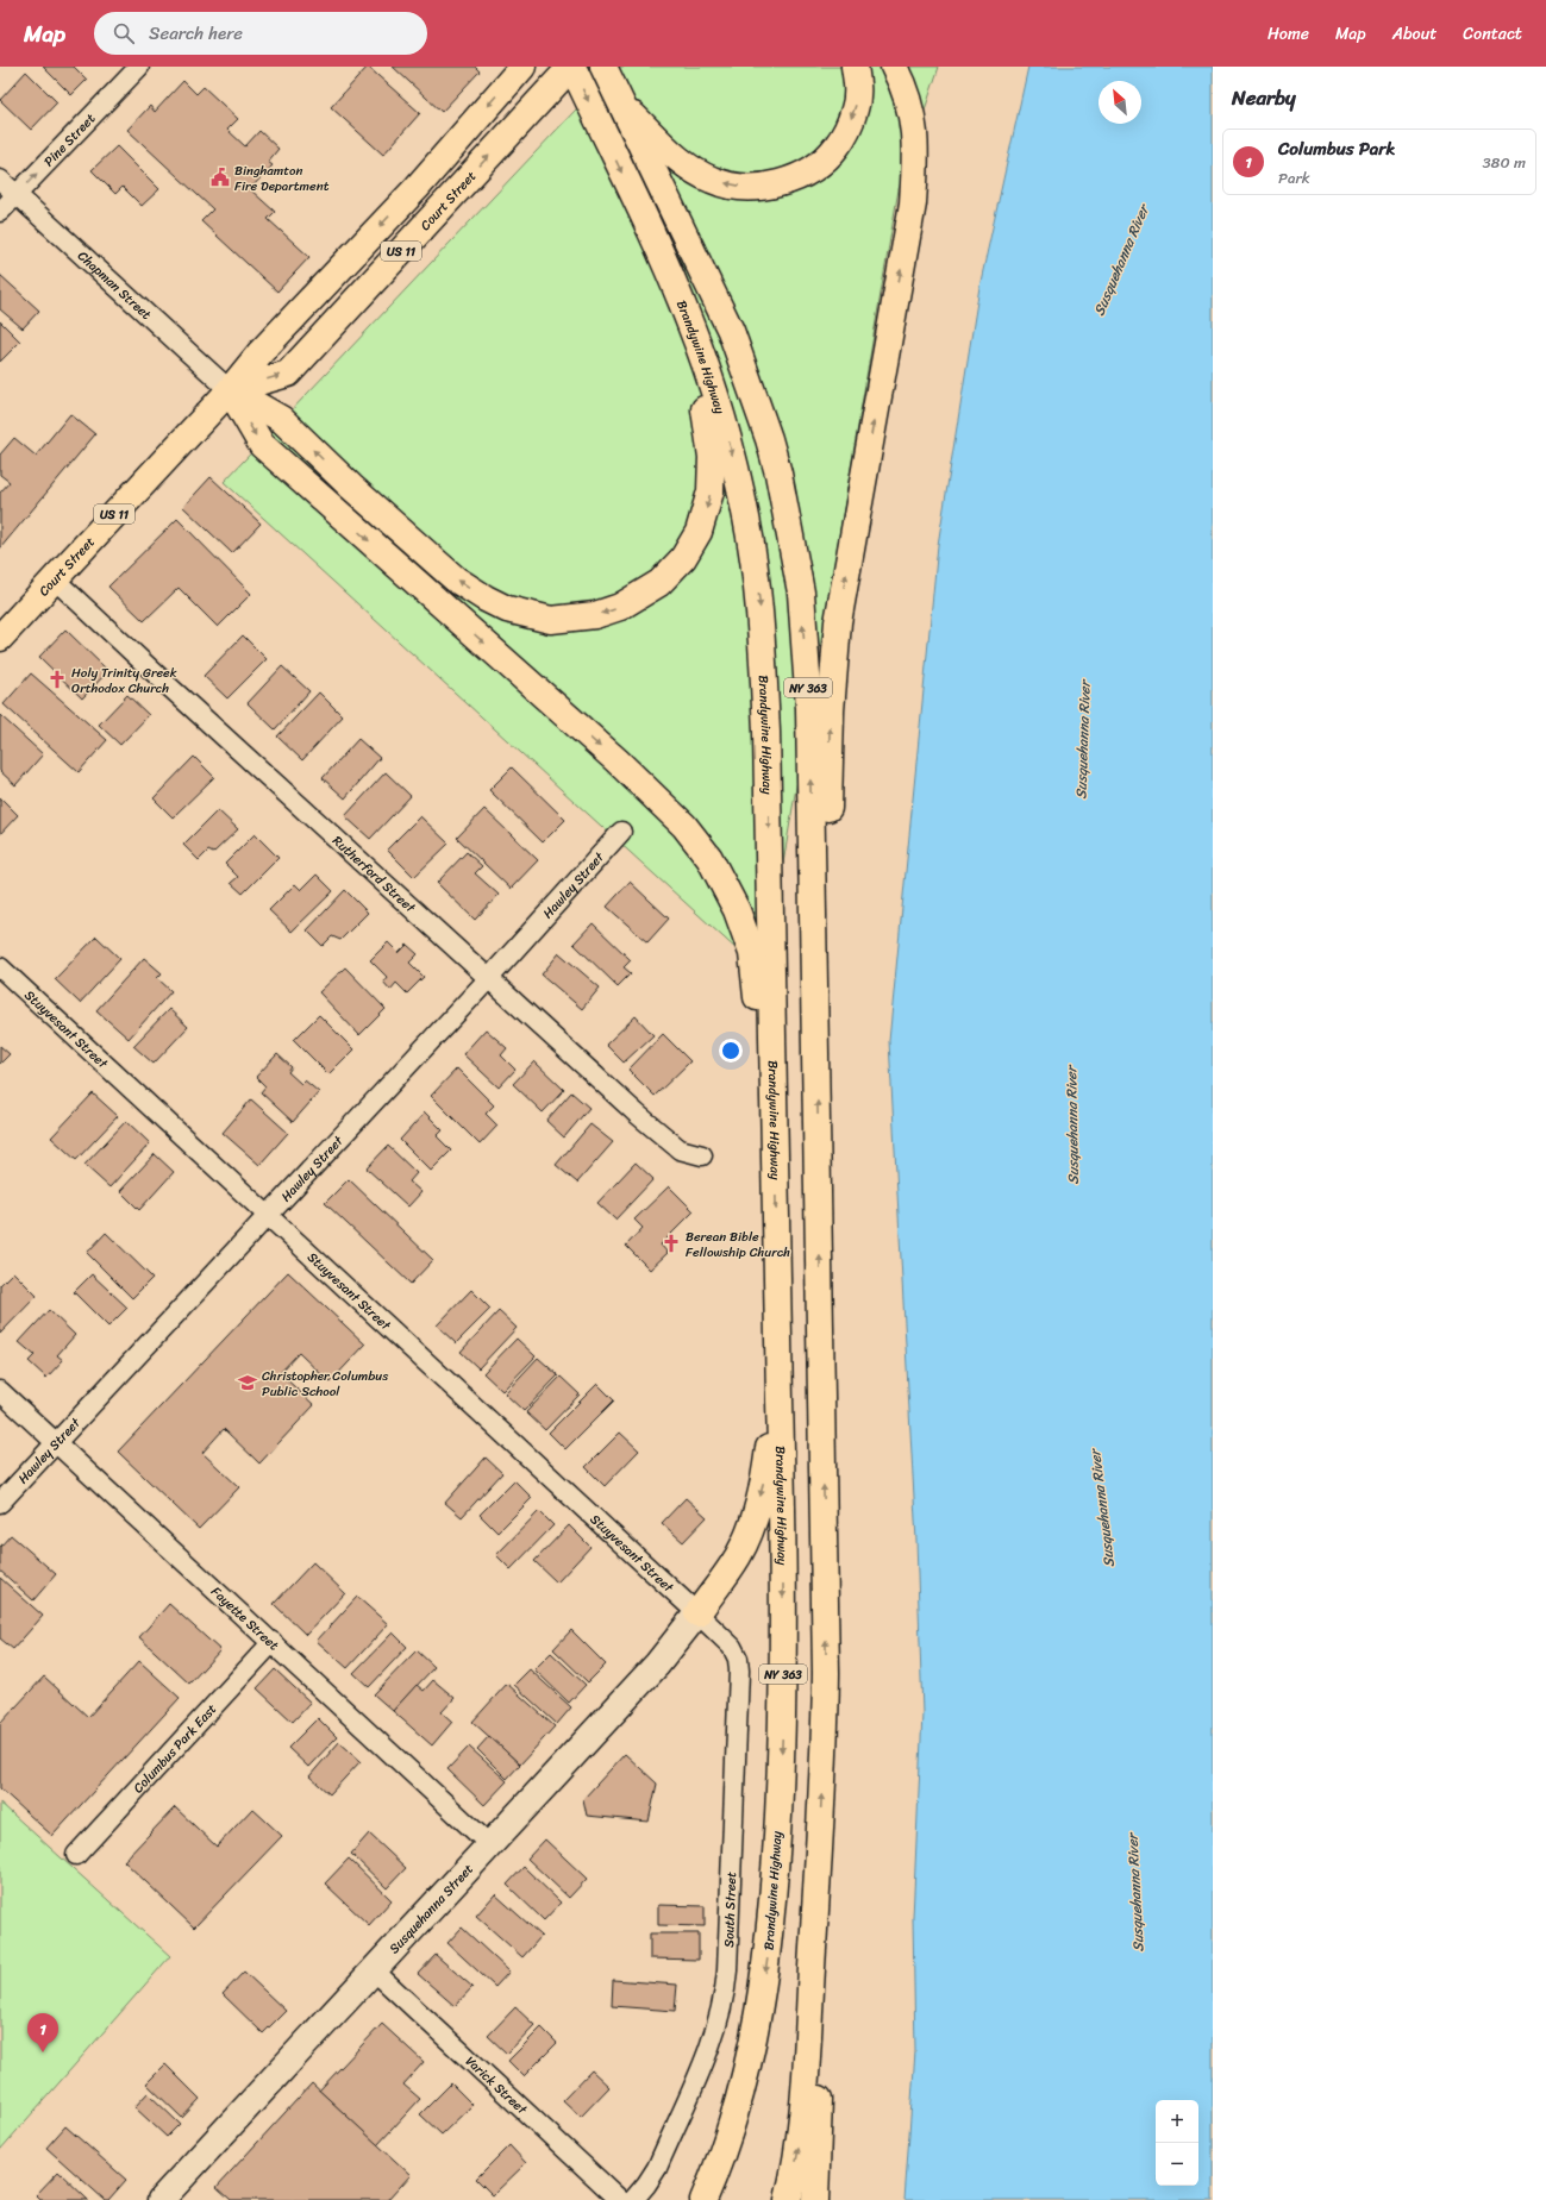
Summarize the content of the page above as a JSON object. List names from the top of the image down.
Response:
{
  "streets": {
    "main road": [
      "Court Street",
      "US 11",
      "Brandywine Highway",
      "NY 363"
    ],
    "street": [
      "Pine Street",
      "Chapman Street",
      "Rutherford Street",
      "Hawley Street",
      "Stuyvesant Street",
      "Fayette Street",
      "Columbus Park East",
      "Susquehanna Street",
      "South Street",
      "Varick Street"
    ]
  },
  "crossings": [
    ["Pine Street", "Chapman Street"],
    ["Court Street", "Chapman Street"],
    ["Court Street", "Brandywine Highway"],
    ["Court Street", "Rutherford Street"],
    ["Rutherford Street", "Hawley Street"],
    ["Hawley Street", "Stuyvesant Street"],
    ["Hawley Street", "Fayette Street"],
    ["Stuyvesant Street", "Susquehanna Street"],
    ["Stuyvesant Street", "South Street"],
    ["Fayette Street", "Columbus Park East"],
    ["Fayette Street", "Susquehanna Street"],
    ["Susquehanna Street", "South Street"],
    ["Susquehanna Street", "Varick Street"]
  ],
  "one_way": ["Pine Street"],
  "water": ["Susquehanna River"],
  "places": {
    "public building": ["Binghamton Fire Department"],
    "church": ["Holy Trinity Greek Orthodox Church", "Berean Bible Fellowship Church"],
    "school or university": ["Christopher Columbus Public School"]
  },
  "north": "top left",
  "page": {
    "header": "Map",
    "search": "Search here",
    "nav": [
      "Home",
      "Map",
      "About",
      "Contact"
    ],
    "heading": "Nearby",
    "list": [
      {
        "mark": "1",
        "name": "Columbus Park",
        "note": "Park",
        "value": "380 m"
      }
    ],
    "pins": "1",
    "map_buttons": ["+", "−"]
  }
}
